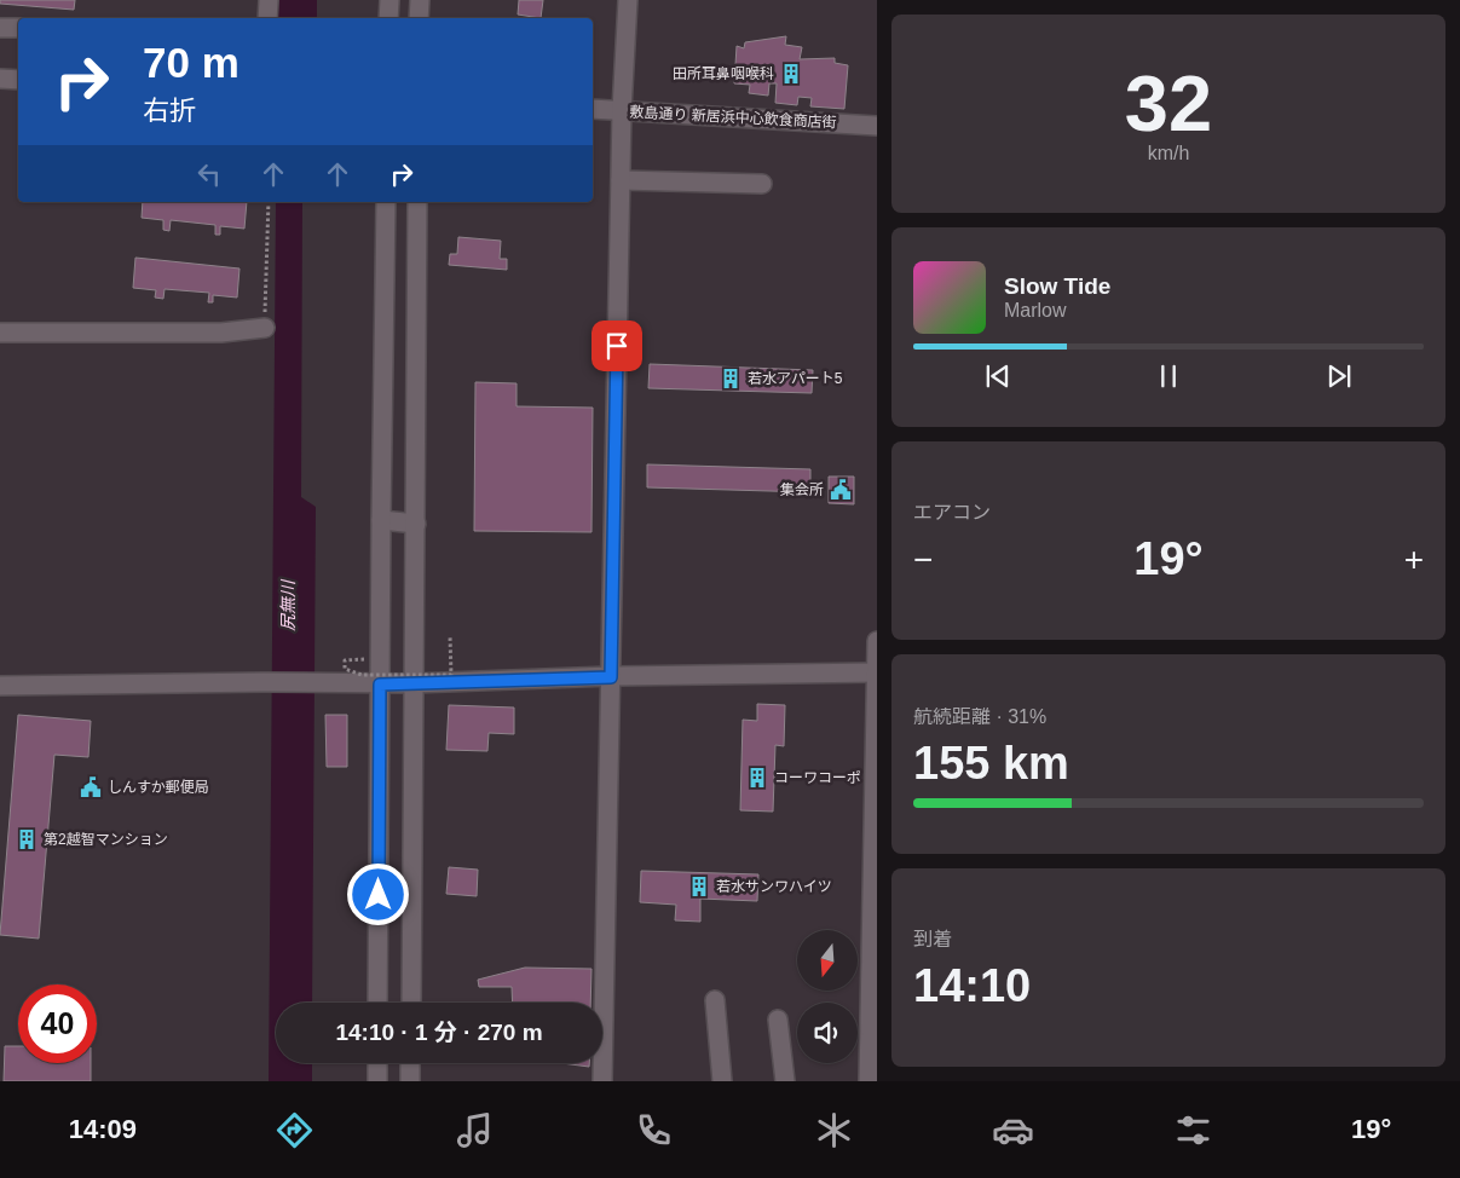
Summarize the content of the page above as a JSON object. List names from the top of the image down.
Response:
{
  "streets": {
    "street": ["敷島通り 新居浜中心飲食商店街"]
  },
  "water": ["尻無川"],
  "places": {
    "building": [
      "田所耳鼻咽喉科",
      "若水アパート5",
      "コーワコーポ",
      "第2越智マンション",
      "若水サンワハイツ"
    ],
    "public building": ["集会所", "しんすか郵便局"]
  },
  "north": "bottom",
  "page": {
    "tile": [
      ["32", "km/h"],
      "エアコン",
      ["航続距離 · 31%", "155 km"],
      ["到着", "14:10"]
    ],
    "turn": ["70 m", "右折"],
    "song": ["Slow Tide", "Marlow"],
    "heat": ["−", "19°", "+"],
    "limit": "40",
    "trip": "14:10 · 1 分 · 270 m",
    "tabs": ["14:09", "19°"]
  }
}
